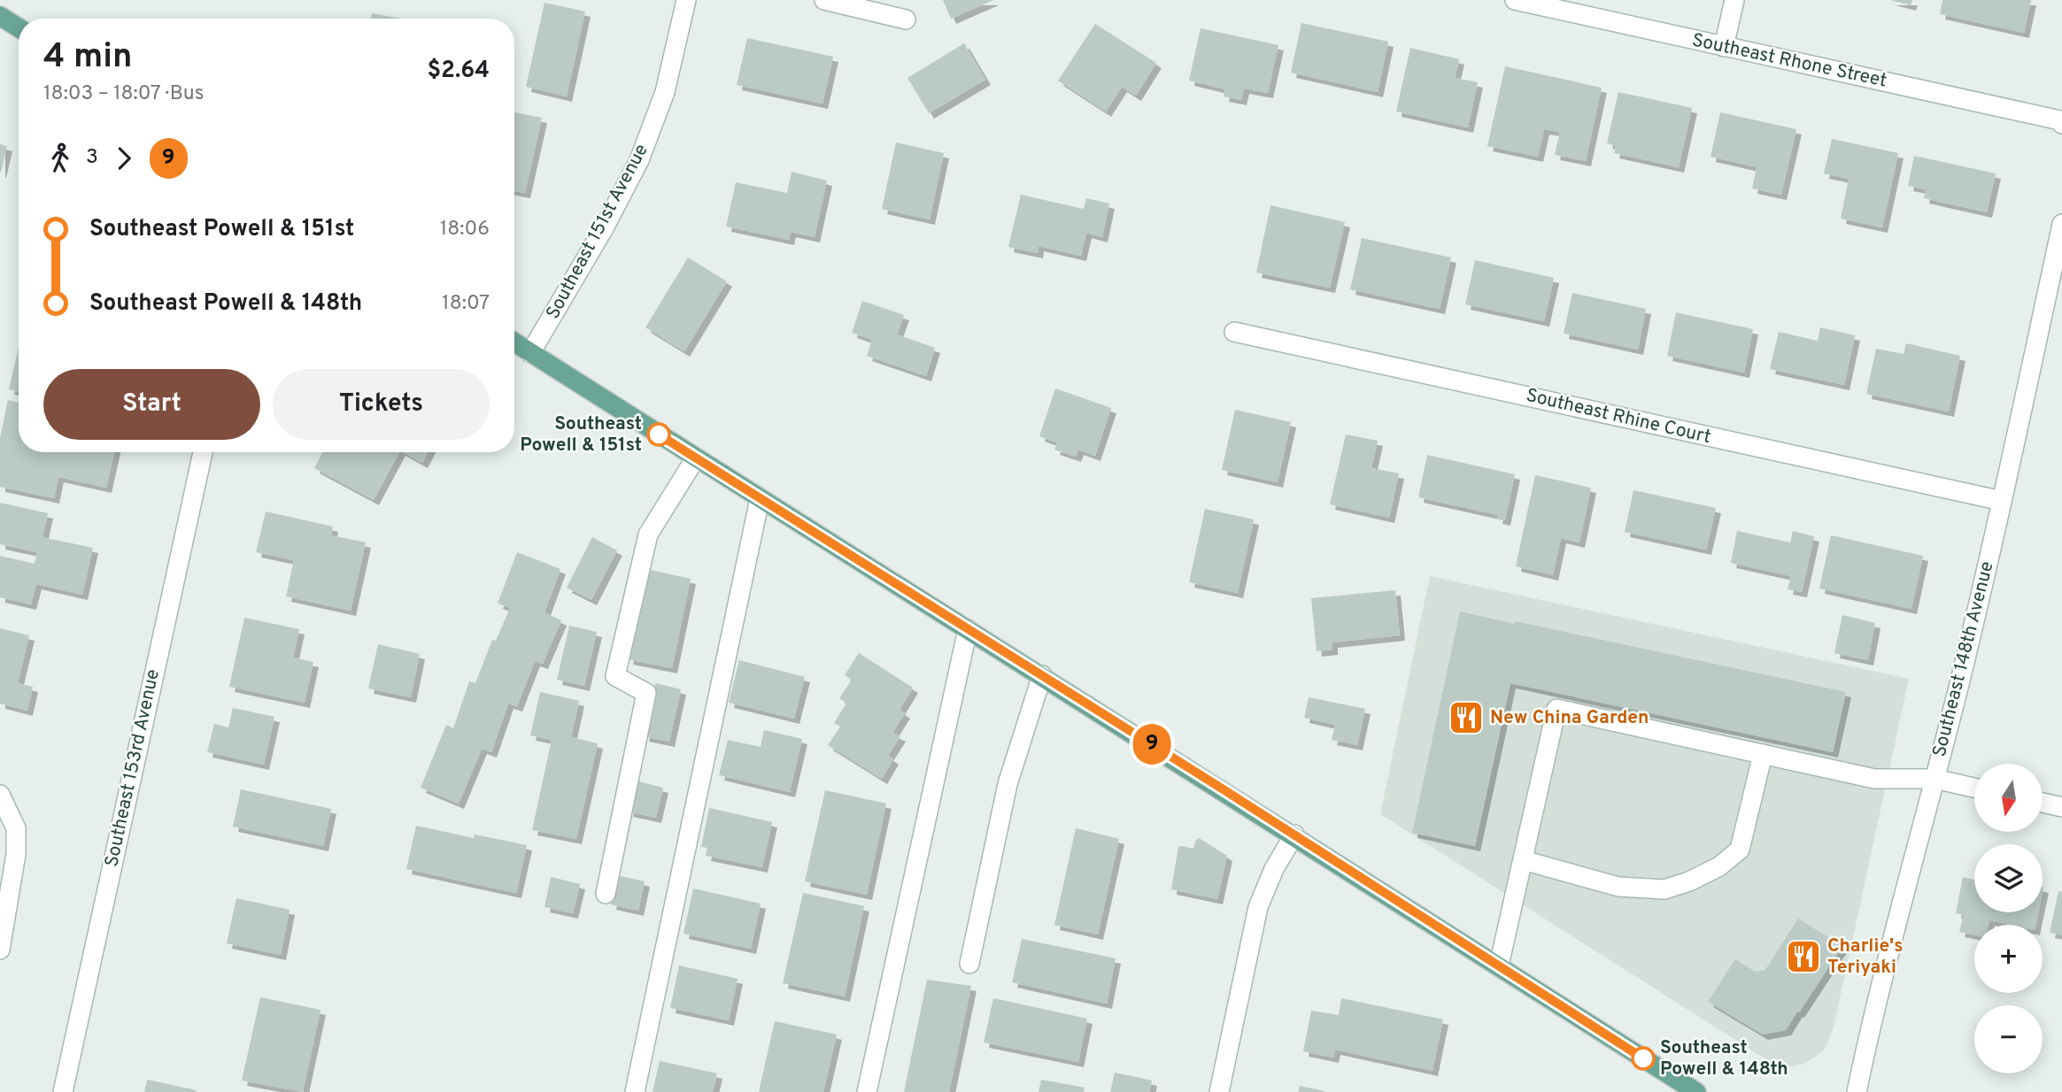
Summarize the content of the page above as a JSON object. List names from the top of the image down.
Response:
{
  "streets": {
    "street": [
      "Southeast Rhone Street",
      "Southeast 151st Avenue",
      "Southeast Rhine Court",
      "Southeast 148th Avenue",
      "Southeast 153rd Avenue"
    ]
  },
  "crossings": [
    ["Southeast Rhine Court", "Southeast 148th Avenue"]
  ],
  "places": {
    "other": ["Southeast Powell & 151st", "Southeast Powell & 148th"],
    "restaurant": ["New China Garden", "Charlie's Teriyaki"]
  },
  "lines": ["bus line 9"],
  "north": "bottom",
  "page": {
    "on_map": "9",
    "heading": ["4 min", "18:03 – 18:07 · Bus", "$2.64"],
    "legs": ["3", "9"],
    "list": [
      {
        "name": "Southeast Powell & 151st",
        "value": "18:06"
      },
      {
        "name": "Southeast Powell & 148th",
        "value": "18:07"
      }
    ],
    "buttons": ["Start", "Tickets"],
    "map_buttons": ["+", "−"]
  }
}
